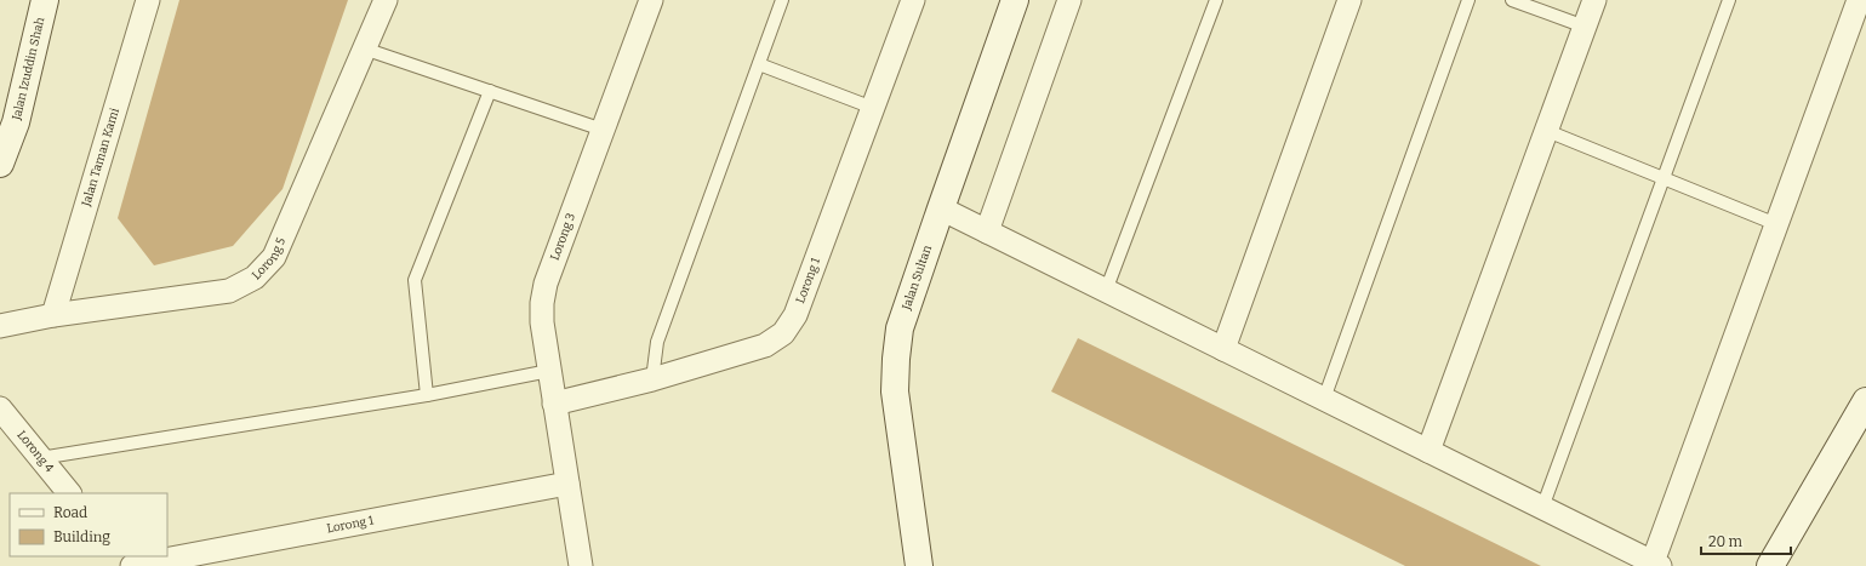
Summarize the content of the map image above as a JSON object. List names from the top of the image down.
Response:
{
  "streets": {
    "street": [
      "Jalan Izuddin Shah",
      "Jalan Taman Kami",
      "Lorong 3",
      "Lorong 5",
      "Jalan Sultan",
      "Lorong 1",
      "Lorong 4"
    ]
  },
  "crossings": [
    ["Jalan Taman Kami", "Lorong 5"],
    ["Lorong 3", "Lorong 1"]
  ],
  "legend": ["Road", "Building"],
  "scale_bar": "20 m"
}
